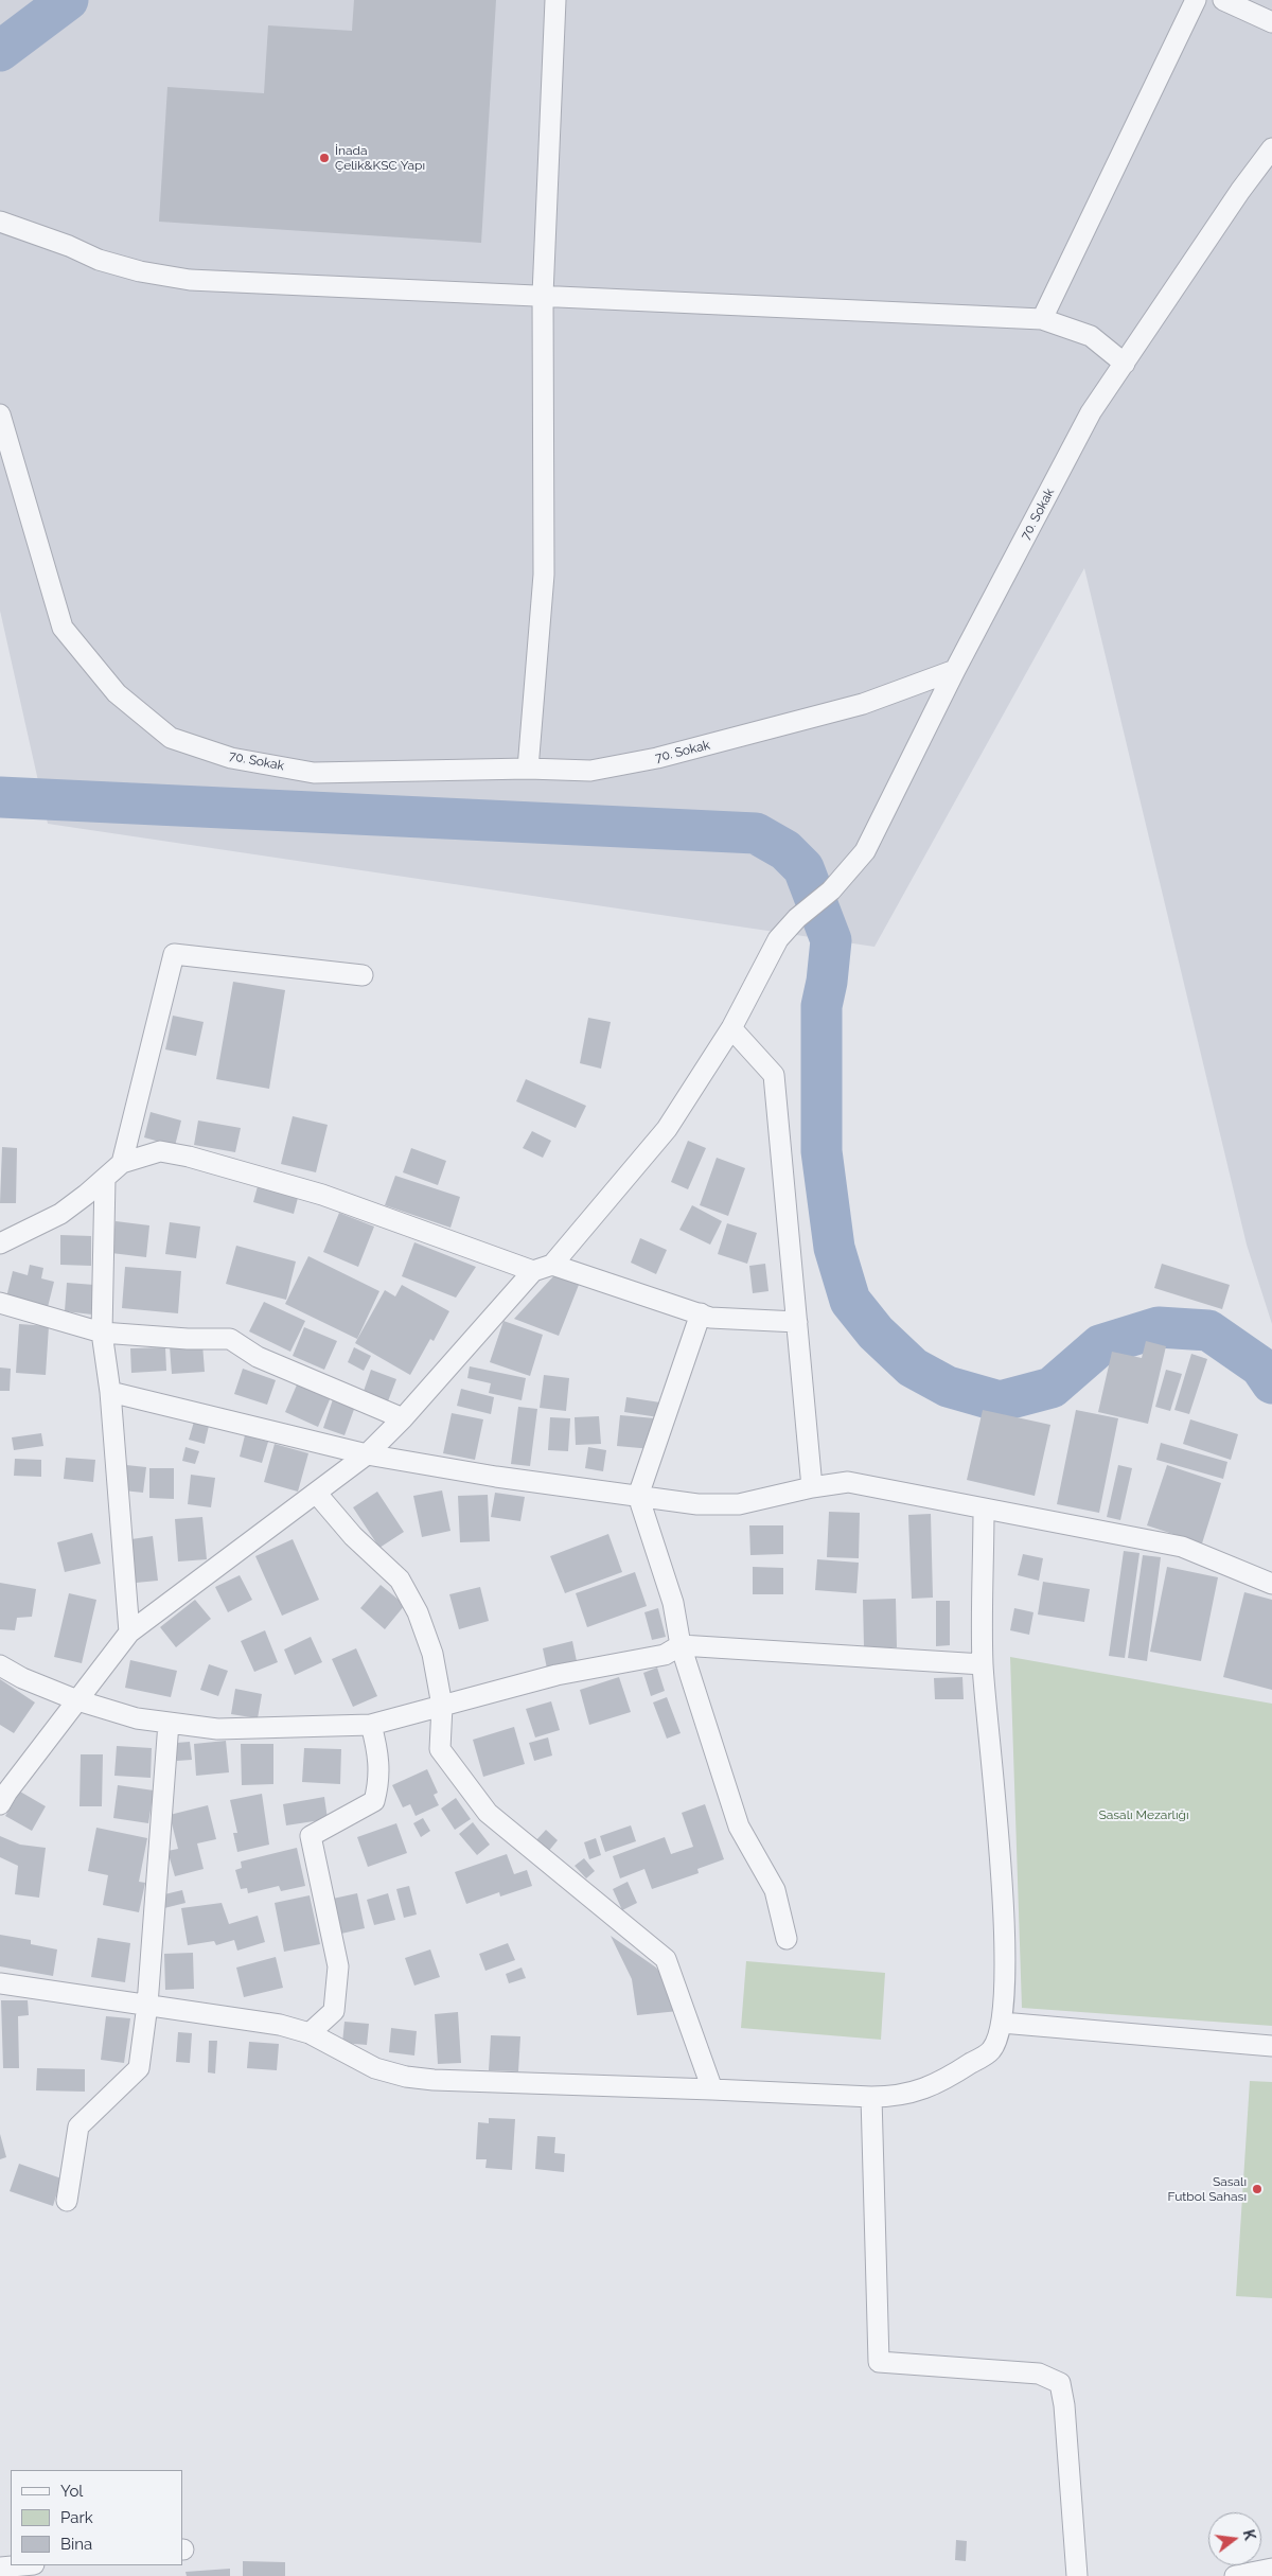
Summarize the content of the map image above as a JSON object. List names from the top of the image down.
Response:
{
  "streets": {
    "street": ["70. Sokak"]
  },
  "parks": ["Sasalı Mezarlığı"],
  "places": ["İnada Çelik&KSC Yapı", "Sasalı Futbol Sahası"],
  "legend": ["Yol", "Park", "Bina"],
  "north": "right"
}
